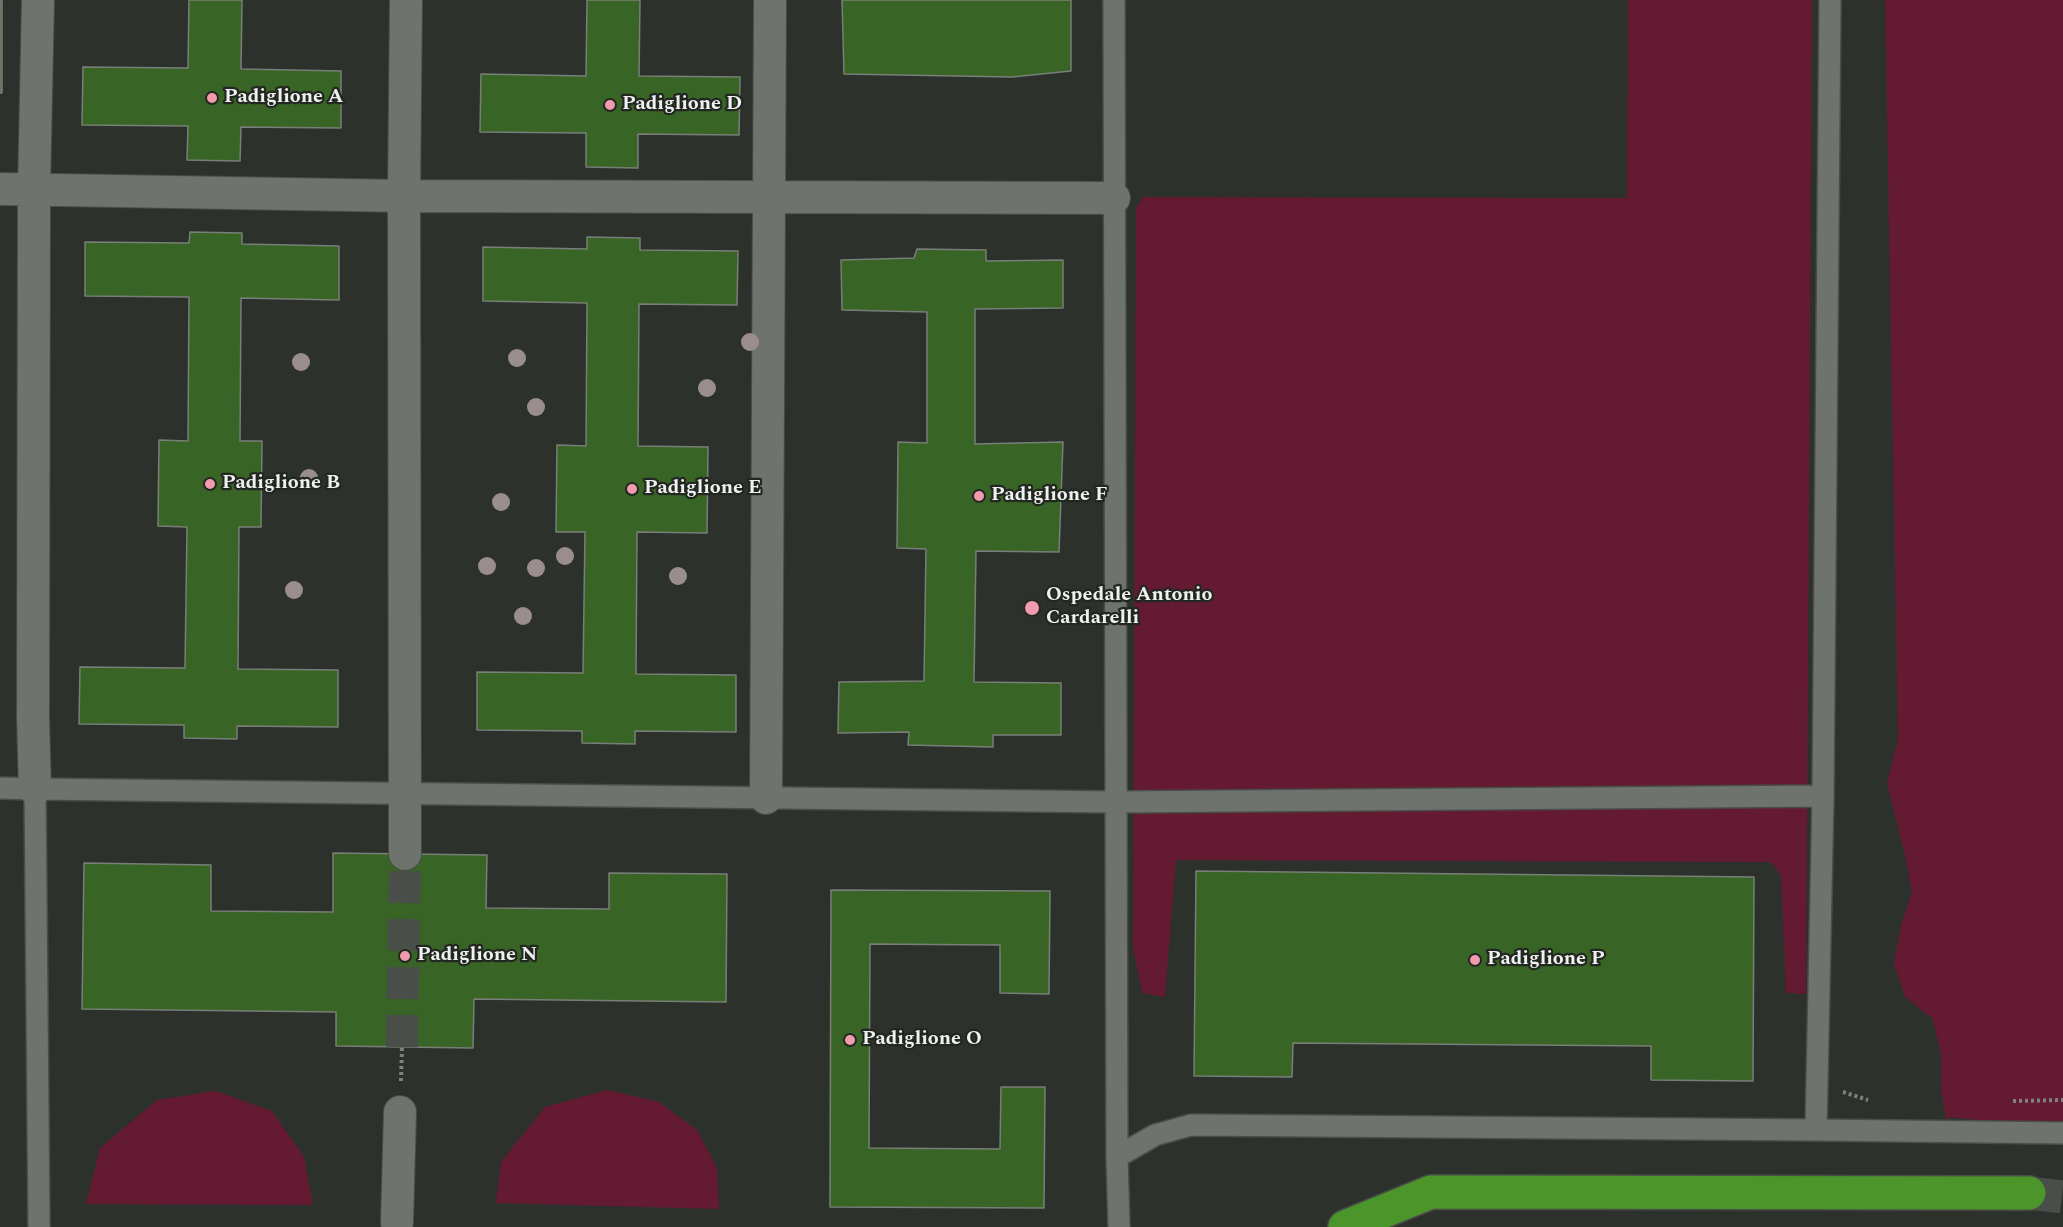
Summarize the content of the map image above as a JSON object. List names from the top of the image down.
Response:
{
  "places": [
    "Padiglione A",
    "Padiglione D",
    "Padiglione B",
    "Padiglione E",
    "Padiglione F",
    "Ospedale Antonio Cardarelli",
    "Padiglione N",
    "Padiglione P",
    "Padiglione O"
  ]
}
